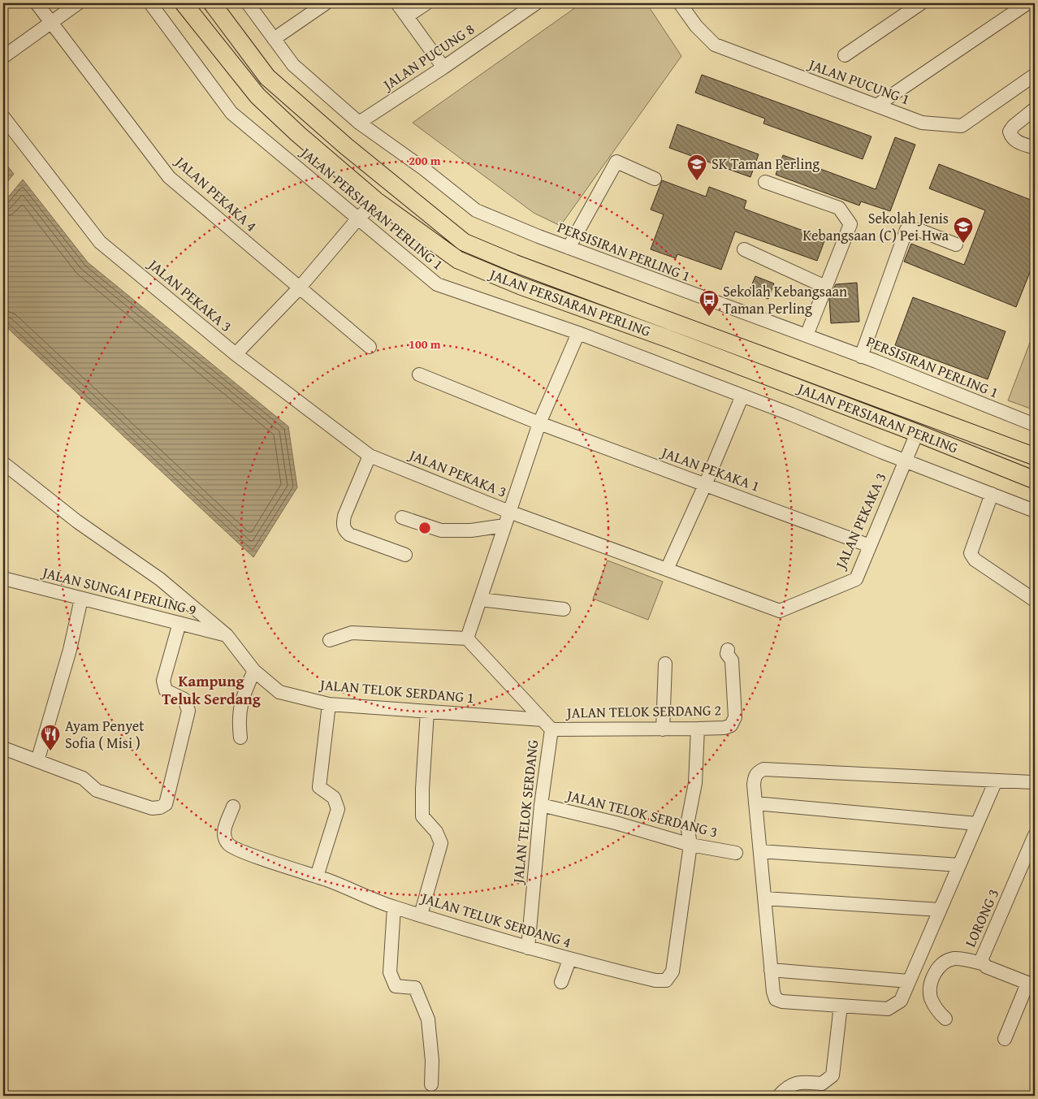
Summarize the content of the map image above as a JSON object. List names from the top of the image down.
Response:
{
  "streets": {
    "main road": ["JALAN PERSIARAN PERLING"],
    "street": [
      "JALAN PUCUNG 8",
      "JALAN PUCUNG 1",
      "JALAN PEKAKA 4",
      "JALAN PERSIARAN PERLING 1",
      "PERSISIRAN PERLING 1",
      "JALAN PEKAKA 3",
      "JALAN PEKAKA 1",
      "JALAN SUNGAI PERLING 9",
      "JALAN TELOK SERDANG 1",
      "JALAN TELOK SERDANG 2",
      "JALAN TELOK SERDANG",
      "JALAN TELOK SERDANG 3",
      "LORONG 3",
      "JALAN TELUK SERDANG 4"
    ]
  },
  "crossings": [
    ["JALAN PUCUNG 8", "PERSISIRAN PERLING 1"],
    ["JALAN PERSIARAN PERLING 1", "JALAN PEKAKA 3"],
    ["JALAN PEKAKA 3", "JALAN PERSIARAN PERLING"],
    ["JALAN PEKAKA 3", "JALAN PEKAKA 1"],
    ["JALAN SUNGAI PERLING 9", "JALAN TELOK SERDANG 1"],
    ["JALAN TELOK SERDANG 1", "JALAN TELOK SERDANG 2"],
    ["JALAN TELOK SERDANG 1", "JALAN TELOK SERDANG"],
    ["JALAN TELOK SERDANG 2", "JALAN TELOK SERDANG"],
    ["JALAN TELOK SERDANG", "JALAN TELOK SERDANG 3"],
    ["JALAN TELOK SERDANG", "JALAN TELUK SERDANG 4"],
    ["JALAN TELOK SERDANG 3", "JALAN TELUK SERDANG 4"]
  ],
  "districts": ["Kampung Teluk Serdang"],
  "places": {
    "school or university": ["SK Taman Perling", "Sekolah Jenis Kebangsaan (C) Pei Hwa"],
    "bus stop": ["Sekolah Kebangsaan Taman Perling"],
    "restaurant": ["Ayam Penyet Sofia ( Misi )"]
  },
  "rings": ["200 m", "100 m"]
}
